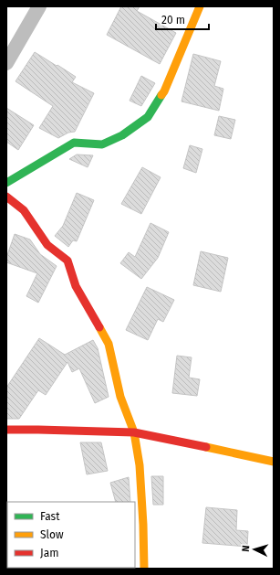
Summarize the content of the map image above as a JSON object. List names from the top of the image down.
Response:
{
  "legend": ["Fast", "Slow", "Jam"],
  "scale_bar": "20 m",
  "north": "left"
}
